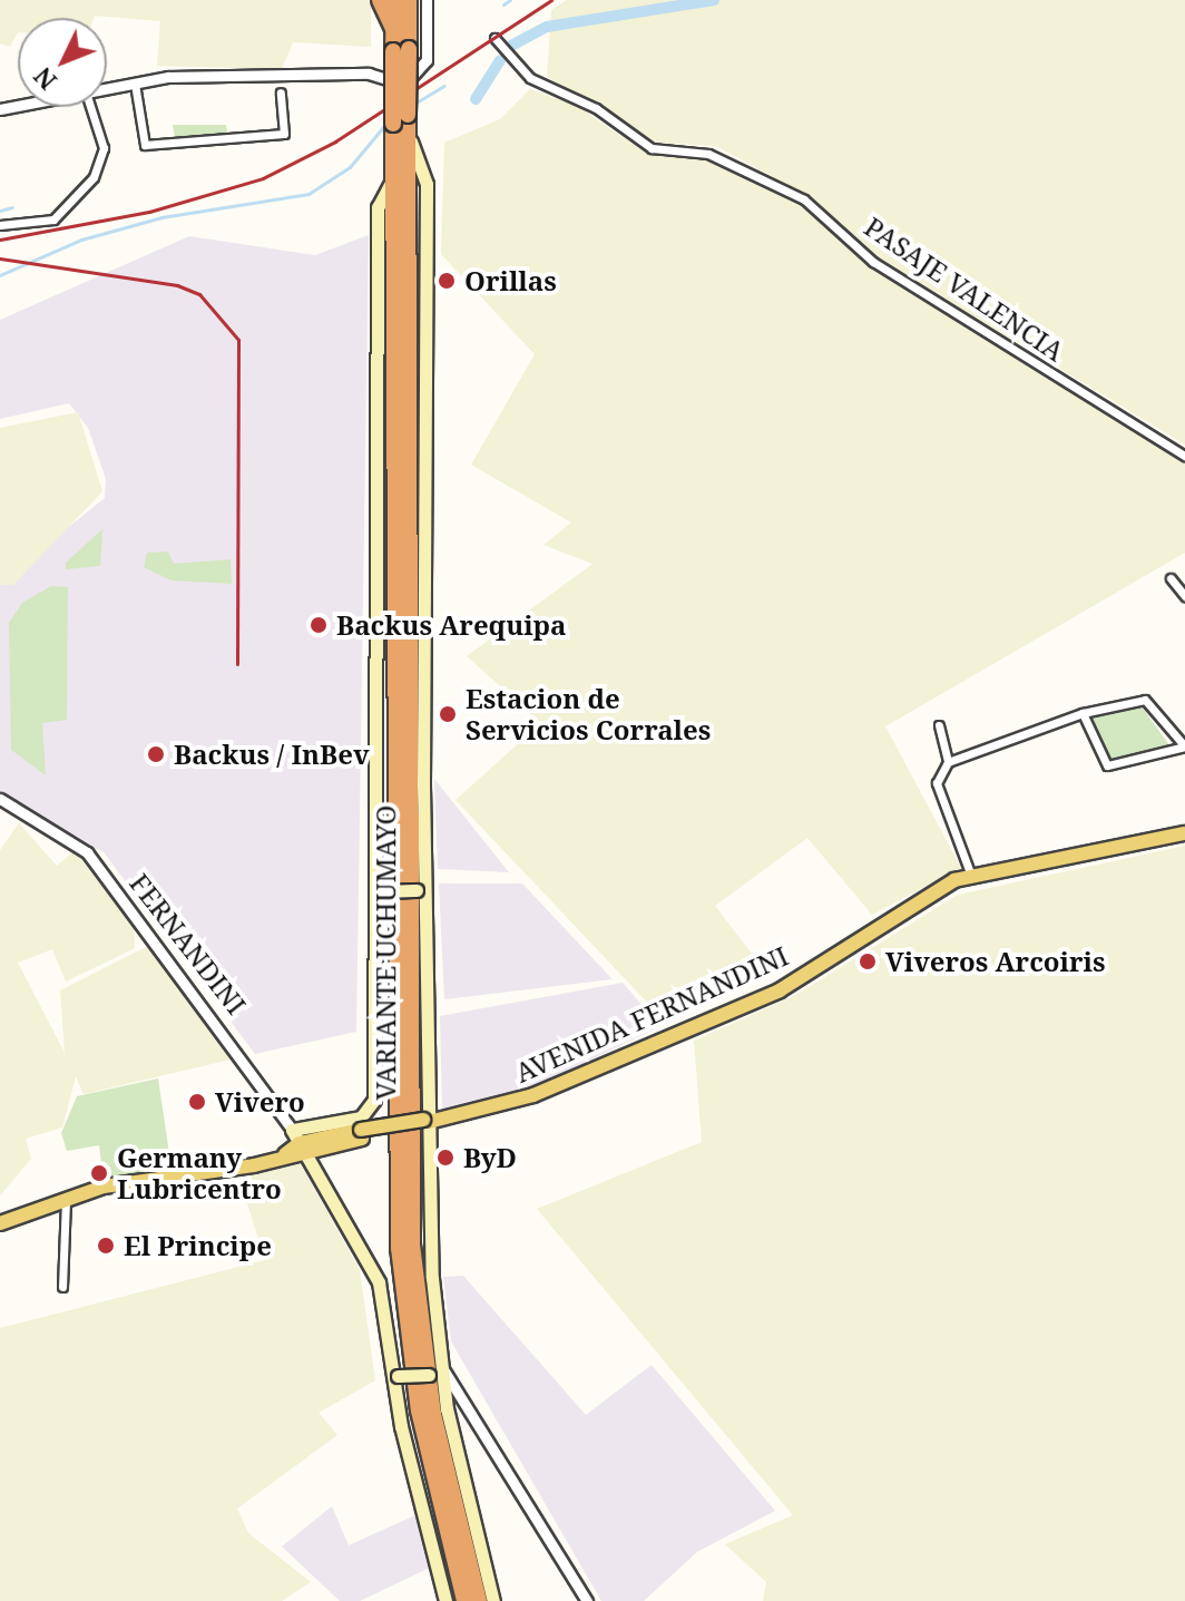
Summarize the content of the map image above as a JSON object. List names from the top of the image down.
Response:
{
  "streets": {
    "highway": ["VARIANTE UCHUMAYO"],
    "main road": ["AVENIDA FERNANDINI"],
    "street": ["PASAJE VALENCIA", "FERNANDINI"]
  },
  "crossings": [
    ["FERNANDINI", "VARIANTE UCHUMAYO"],
    ["FERNANDINI", "AVENIDA FERNANDINI"],
    ["VARIANTE UCHUMAYO", "AVENIDA FERNANDINI"]
  ],
  "places": [
    "Orillas",
    "Backus Arequipa",
    "Estacion de Servicios Corrales",
    "Backus / InBev",
    "Viveros Arcoiris",
    "Vivero",
    "ByD",
    "Germany Lubricentro",
    "El Principe"
  ],
  "north": "bottom left"
}
